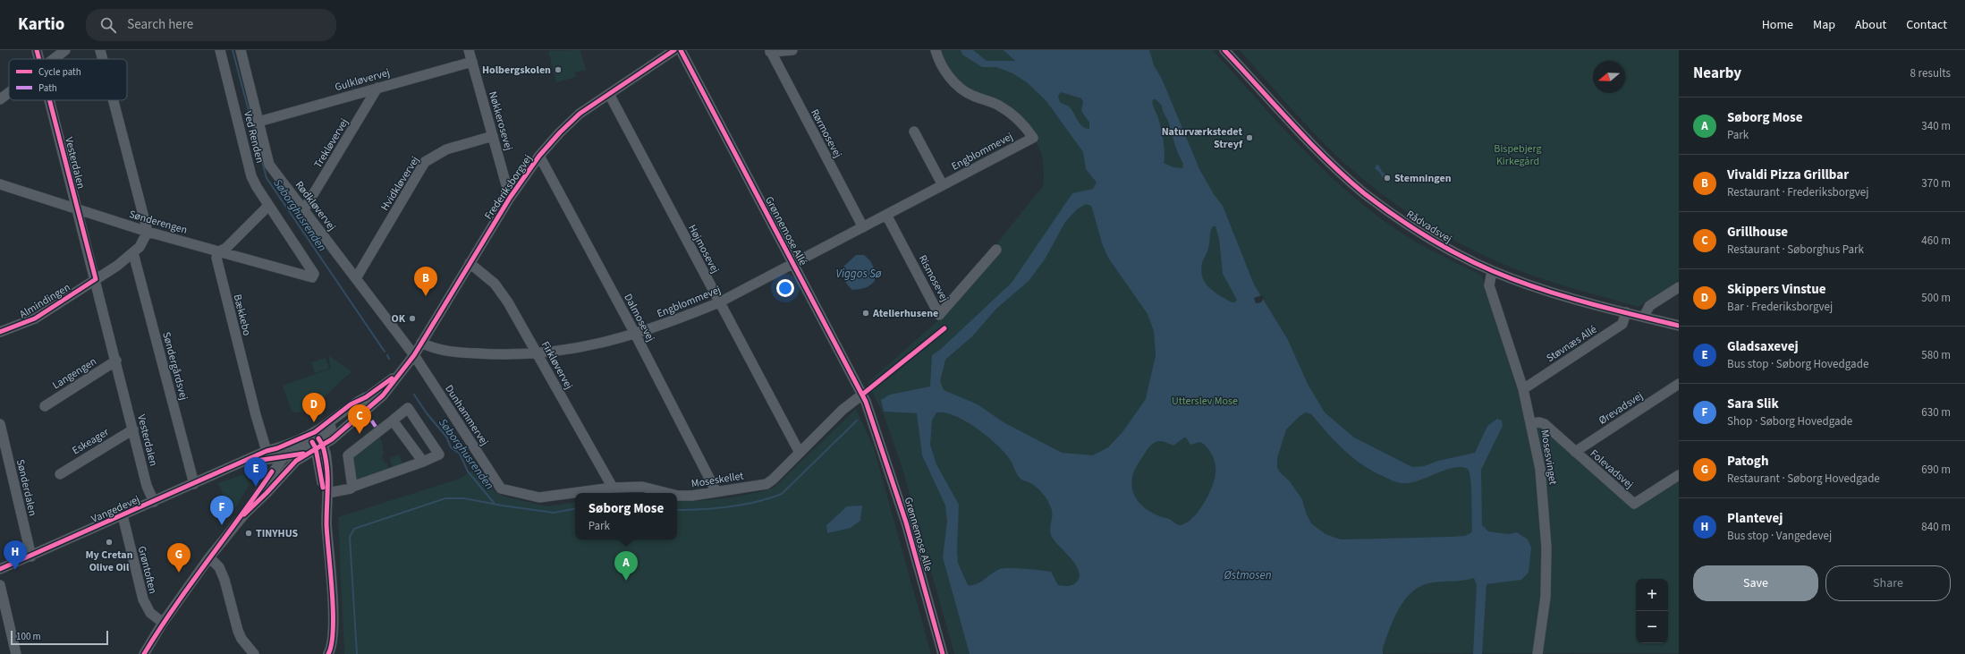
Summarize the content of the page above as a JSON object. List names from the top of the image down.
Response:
{
  "streets": {
    "street": [
      "Gulkløvervej",
      "Nøkkerosevej",
      "Rørmosevej",
      "Ved Renden",
      "Trekløvervej",
      "Engblommevej",
      "Vesterdalen",
      "Hvidkløvervej",
      "Frederiksborgvej",
      "Rødkløvervej",
      "Sønderengen",
      "Rådvadsvej",
      "Grønnemose Allé",
      "Højmosevej",
      "Rismosevej",
      "Almindingen",
      "Bækkebo",
      "Dalmosevej",
      "Støvnæs Allé",
      "Firkløvervej",
      "Søndergårdsvej",
      "Langengen",
      "Ørevadsvej",
      "Dunhammervej",
      "Eskeager",
      "Mosesvinget",
      "Folevadsvej",
      "Moseskellet",
      "Sønderdalen",
      "Vangedevej",
      "Grønnemose Alle",
      "Grøntoften"
    ]
  },
  "crossings": [
    ["Gulkløvervej", "Nøkkerosevej"],
    ["Gulkløvervej", "Trekløvervej"],
    ["Gulkløvervej", "Rødkløvervej"],
    ["Nøkkerosevej", "Hvidkløvervej"],
    ["Nøkkerosevej", "Frederiksborgvej"],
    ["Rørmosevej", "Engblommevej"],
    ["Ved Renden", "Sønderengen"],
    ["Trekløvervej", "Rødkløvervej"],
    ["Engblommevej", "Frederiksborgvej"],
    ["Engblommevej", "Grønnemose Allé"],
    ["Engblommevej", "Højmosevej"],
    ["Engblommevej", "Rismosevej"],
    ["Engblommevej", "Dalmosevej"],
    ["Engblommevej", "Firkløvervej"],
    ["Vesterdalen", "Sønderengen"],
    ["Vesterdalen", "Almindingen"],
    ["Vesterdalen", "Langengen"],
    ["Vesterdalen", "Eskeager"],
    ["Vesterdalen", "Vangedevej"],
    ["Hvidkløvervej", "Rødkløvervej"],
    ["Frederiksborgvej", "Rødkløvervej"],
    ["Frederiksborgvej", "Højmosevej"],
    ["Frederiksborgvej", "Dalmosevej"],
    ["Frederiksborgvej", "Firkløvervej"],
    ["Frederiksborgvej", "Dunhammervej"],
    ["Frederiksborgvej", "Vangedevej"],
    ["Rødkløvervej", "Dunhammervej"],
    ["Sønderengen", "Almindingen"],
    ["Sønderengen", "Bækkebo"],
    ["Rådvadsvej", "Støvnæs Allé"],
    ["Rådvadsvej", "Mosesvinget"],
    ["Grønnemose Allé", "Moseskellet"],
    ["Grønnemose Allé", "Grønnemose Alle"],
    ["Højmosevej", "Moseskellet"],
    ["Almindingen", "Søndergårdsvej"],
    ["Bækkebo", "Vangedevej"],
    ["Dalmosevej", "Moseskellet"],
    ["Støvnæs Allé", "Mosesvinget"],
    ["Firkløvervej", "Moseskellet"],
    ["Søndergårdsvej", "Vangedevej"],
    ["Ørevadsvej", "Folevadsvej"],
    ["Dunhammervej", "Moseskellet"],
    ["Mosesvinget", "Folevadsvej"],
    ["Sønderdalen", "Vangedevej"],
    ["Vangedevej", "Grøntoften"]
  ],
  "water": ["Søborghusrenden", "Viggos Sø", "Østmosen"],
  "parks": ["Bispebjerg Kirkegård", "Utterslev Mose"],
  "places": [
    "Holbergskolen",
    "Naturværkstedet Streyf",
    "Stemningen",
    "Atelierhusene",
    "OK",
    "TINYHUS",
    "My Cretan Olive Oil"
  ],
  "legend": ["Cycle path", "Path"],
  "scale_bar": "100 m",
  "north": "left",
  "page": {
    "header": "Kartio",
    "search": "Search here",
    "nav": [
      "Home",
      "Map",
      "About",
      "Contact"
    ],
    "heading": ["Nearby", "8 results"],
    "list": [
      {
        "mark": "A",
        "name": "Søborg Mose",
        "note": "Park",
        "value": "340 m"
      },
      {
        "mark": "B",
        "name": "Vivaldi Pizza Grillbar",
        "note": "Restaurant · Frederiksborgvej",
        "value": "370 m"
      },
      {
        "mark": "C",
        "name": "Grillhouse",
        "note": "Restaurant · Søborghus Park",
        "value": "460 m"
      },
      {
        "mark": "D",
        "name": "Skippers Vinstue",
        "note": "Bar · Frederiksborgvej",
        "value": "500 m"
      },
      {
        "mark": "E",
        "name": "Gladsaxevej",
        "note": "Bus stop · Søborg Hovedgade",
        "value": "580 m"
      },
      {
        "mark": "F",
        "name": "Sara Slik",
        "note": "Shop · Søborg Hovedgade",
        "value": "630 m"
      },
      {
        "mark": "G",
        "name": "Patogh",
        "note": "Restaurant · Søborg Hovedgade",
        "value": "690 m"
      },
      {
        "mark": "H",
        "name": "Plantevej",
        "note": "Bus stop · Vangedevej",
        "value": "840 m"
      }
    ],
    "pins": [
      "B",
      "D",
      "C",
      "E",
      "F",
      "H",
      "G",
      "A"
    ],
    "popup": ["Søborg Mose", "Park"],
    "buttons": ["Save", "Share"],
    "map_buttons": ["+", "−"],
    "scale": "100 m"
  }
}
